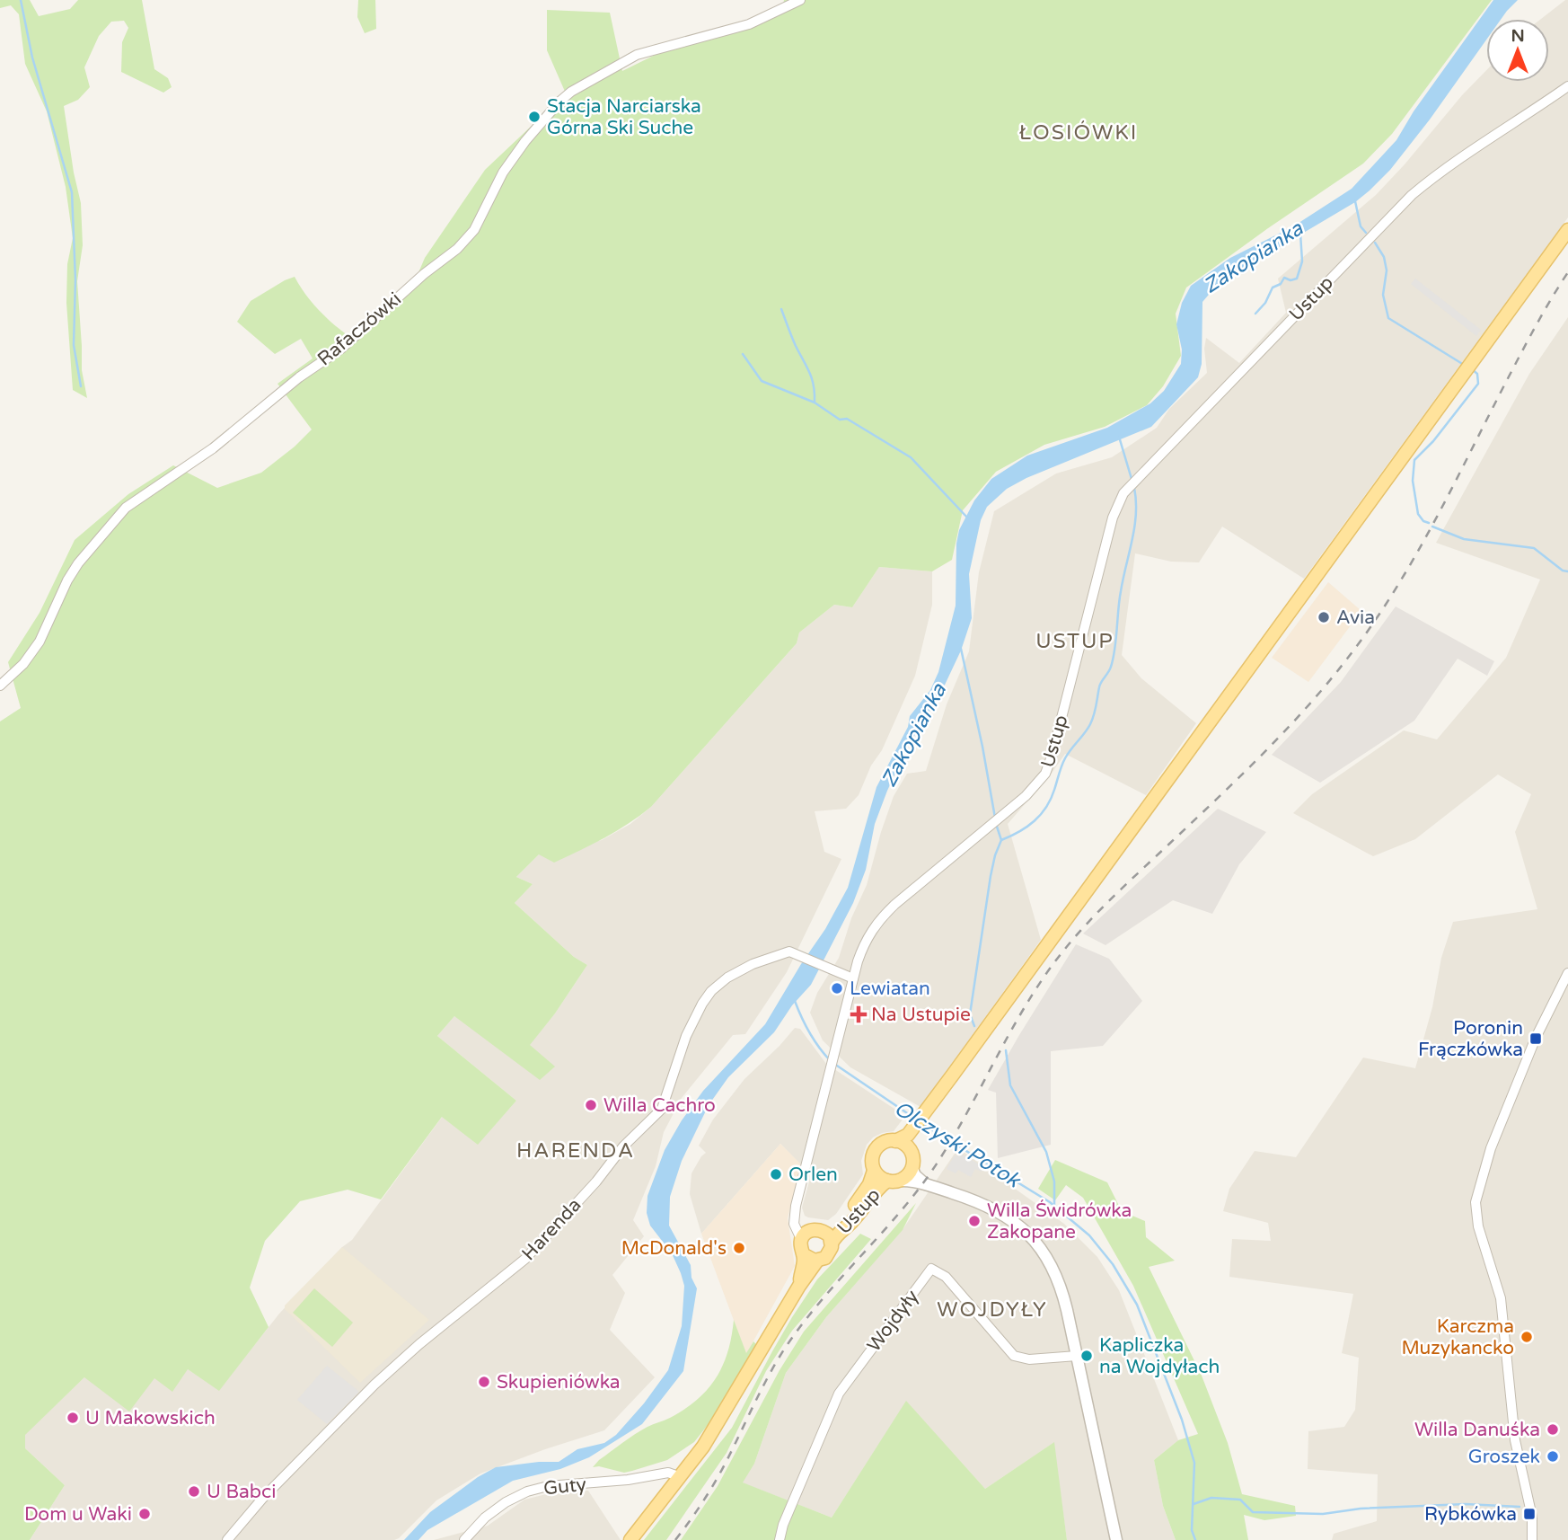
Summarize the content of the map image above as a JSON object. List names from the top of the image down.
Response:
{
  "streets": {
    "main road": ["Ustup"],
    "street": [
      "Rafaczówki",
      "Harenda",
      "Wojdyły",
      "Guty"
    ]
  },
  "crossings": [
    ["Ustup", "Harenda"]
  ],
  "districts": [
    "ŁOSIÓWKI",
    "USTUP",
    "HARENDA",
    "WOJDYŁY"
  ],
  "water": ["Zakopianka", "Olczyski Potok"],
  "places": {
    "other": [
      "Stacja Narciarska Górna Ski Suche",
      "Avia",
      "Lewiatan",
      "Willa Cachro",
      "Orlen",
      "Willa Świdrówka Zakopane",
      "McDonald's",
      "Karczma Muzykancko",
      "Kapliczka na Wojdyłach",
      "Skupieniówka",
      "U Makowskich",
      "Willa Danuśka",
      "Groszek",
      "U Babci",
      "Dom u Waki"
    ],
    "health": ["Na Ustupie"],
    "transit": ["Poronin Frączkówka", "Rybkówka"]
  },
  "north": "top"
}
